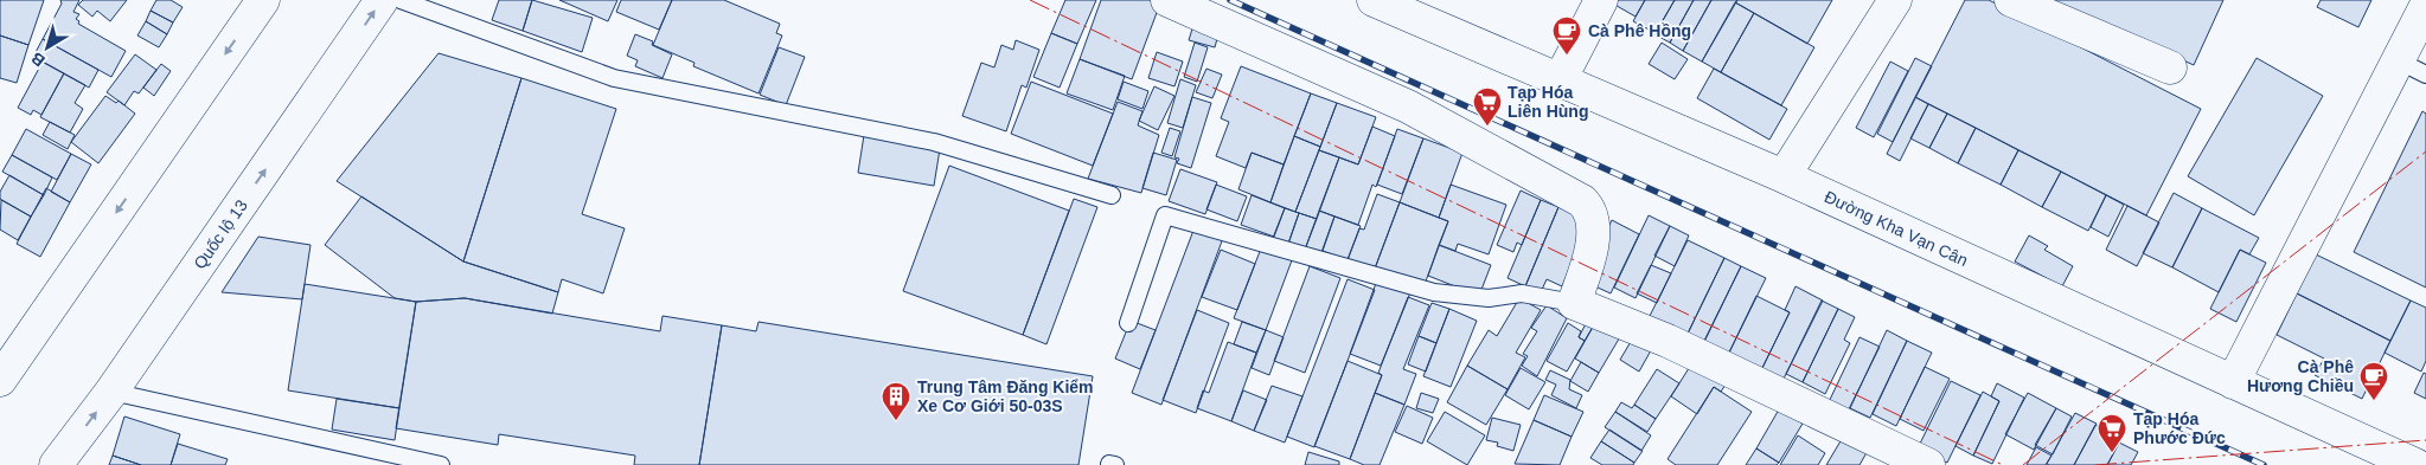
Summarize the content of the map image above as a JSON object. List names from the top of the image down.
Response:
{
  "streets": {
    "main road": ["Đường Kha Vạn Cân", "Quốc lộ 13"]
  },
  "places": {
    "cafe": ["Cà Phê Hồng", "Cà Phê Hương Chiều"],
    "supermarket": ["Tạp Hóa Liên Hùng", "Tạp Hóa Phước Đức"],
    "building": ["Trung Tâm Đăng Kiểm Xe Cơ Giới 50-03S"]
  },
  "north": "bottom left"
}
